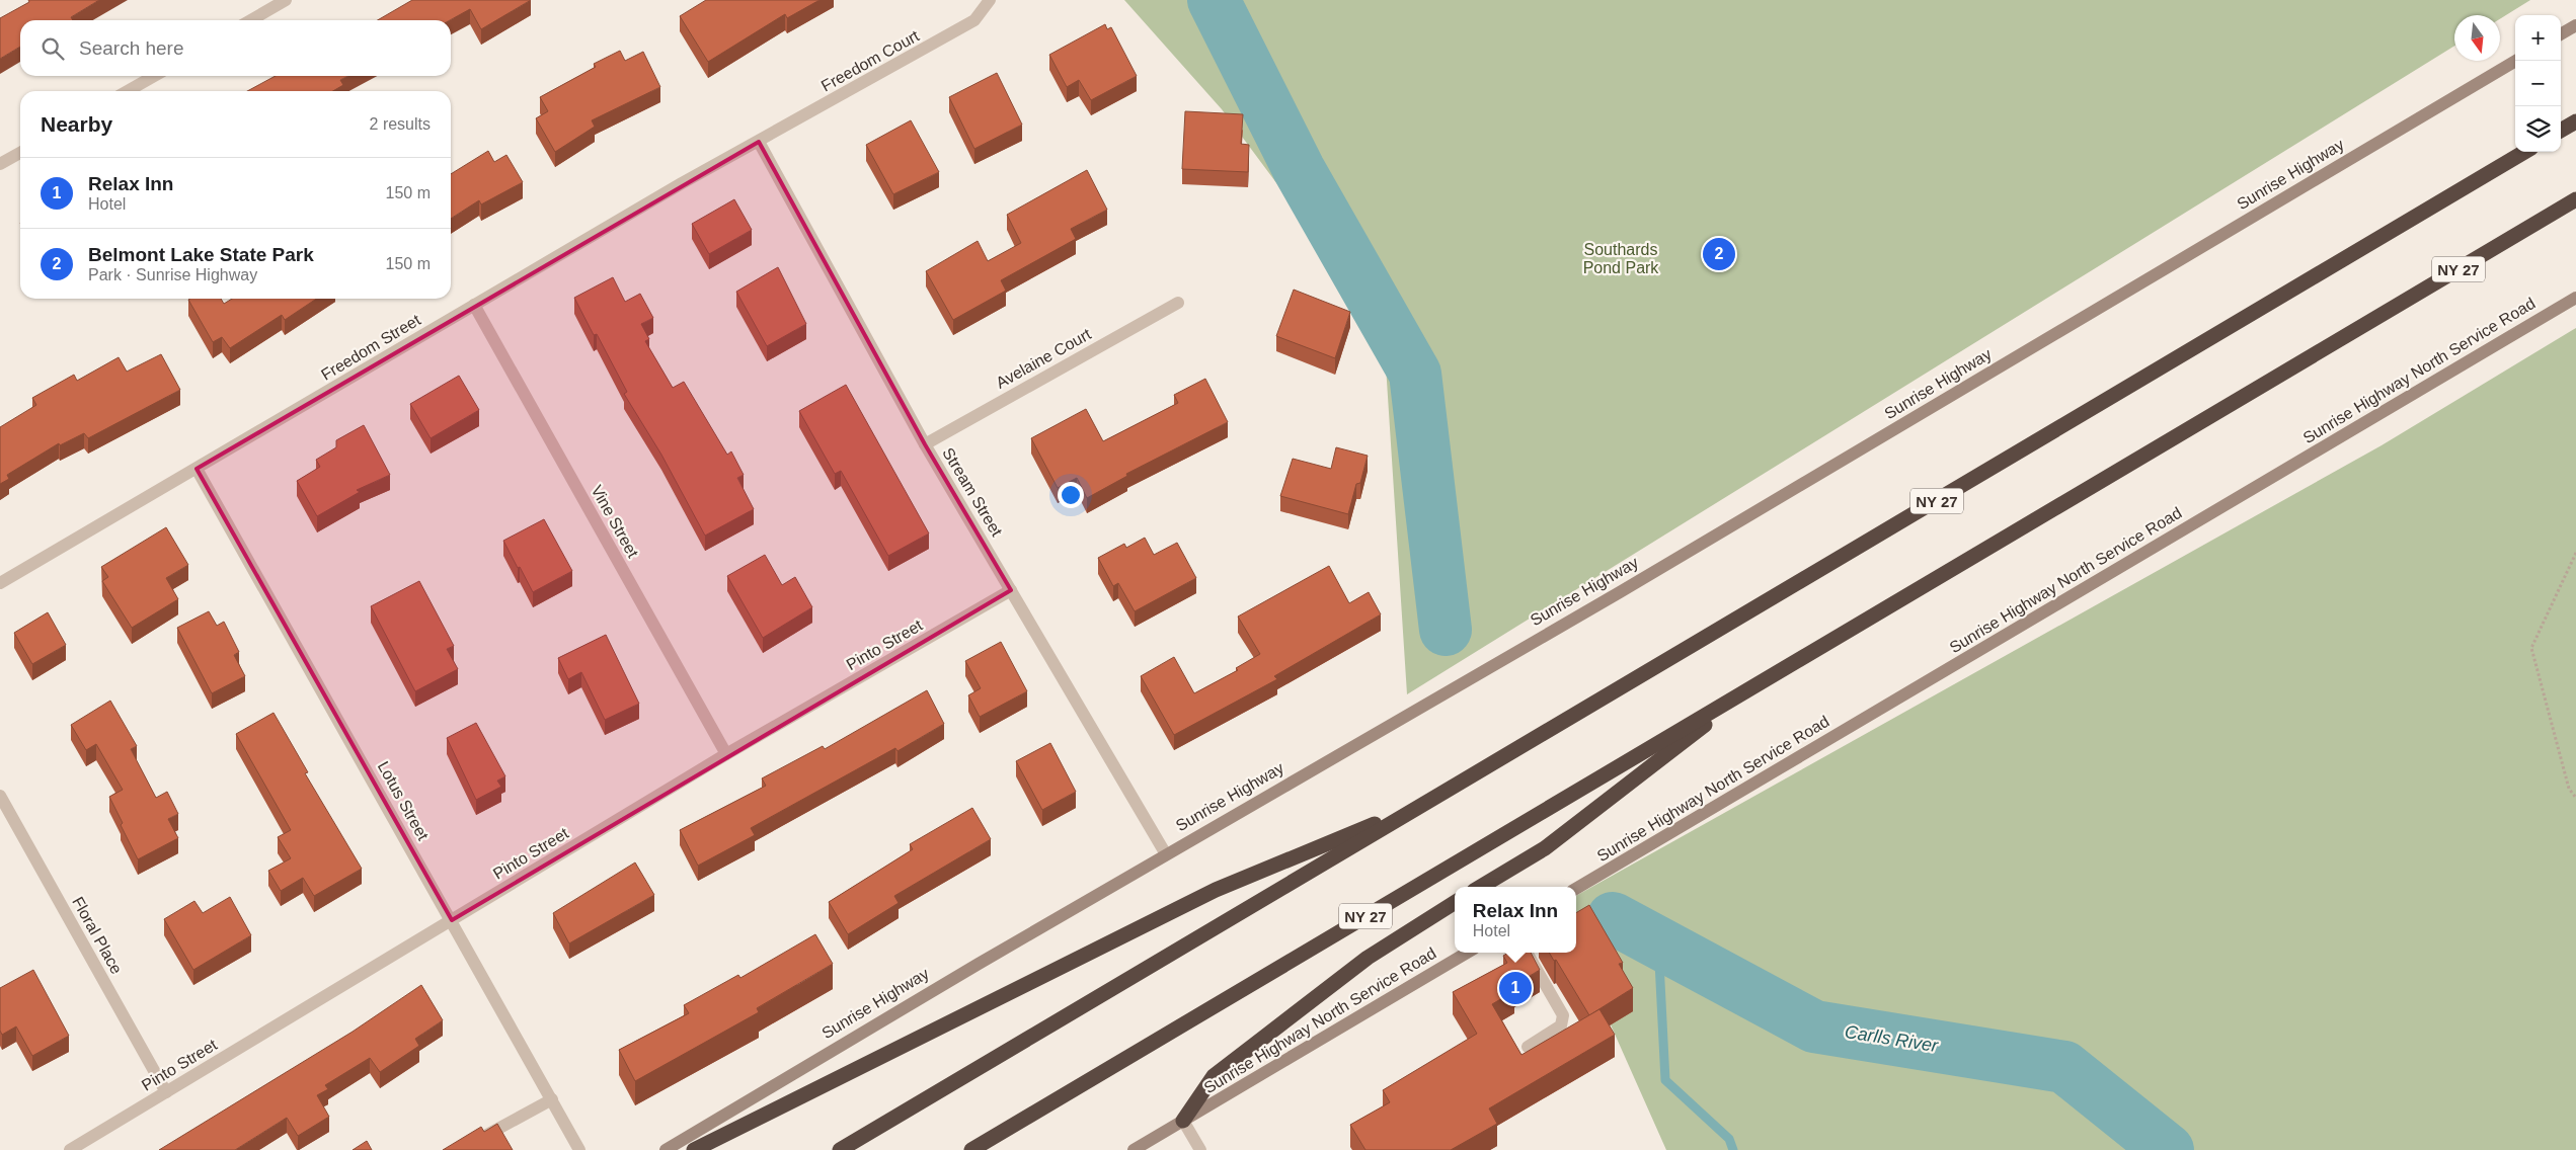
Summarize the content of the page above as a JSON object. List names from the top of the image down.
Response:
{
  "streets": {
    "highway": ["NY 27"],
    "main road": ["Sunrise Highway", "Sunrise Highway North Service Road"],
    "street": [
      "Freedom Court",
      "Freedom Street",
      "Avelaine Court",
      "Stream Street",
      "Vine Street",
      "Pinto Street",
      "Lotus Street",
      "Floral Place"
    ]
  },
  "crossings": [
    ["Freedom Court", "Freedom Street"],
    ["Freedom Court", "Stream Street"],
    ["Sunrise Highway", "Stream Street"],
    ["Freedom Street", "Stream Street"],
    ["Freedom Street", "Vine Street"],
    ["Freedom Street", "Lotus Street"],
    ["Avelaine Court", "Stream Street"],
    ["Stream Street", "Pinto Street"],
    ["Vine Street", "Pinto Street"],
    ["Pinto Street", "Lotus Street"],
    ["Pinto Street", "Floral Place"]
  ],
  "water": ["Carlls River"],
  "parks": ["Southards Pond Park"],
  "north": "bottom",
  "page": {
    "map_buttons": ["+", "−"],
    "search": "Search here",
    "heading": ["Nearby", "2 results"],
    "list": [
      {
        "mark": "1",
        "name": "Relax Inn",
        "note": "Hotel",
        "value": "150 m"
      },
      {
        "mark": "2",
        "name": "Belmont Lake State Park",
        "note": "Park · Sunrise Highway",
        "value": "150 m"
      }
    ],
    "pins": ["2", "1"],
    "popup": ["Relax Inn", "Hotel"]
  }
}
